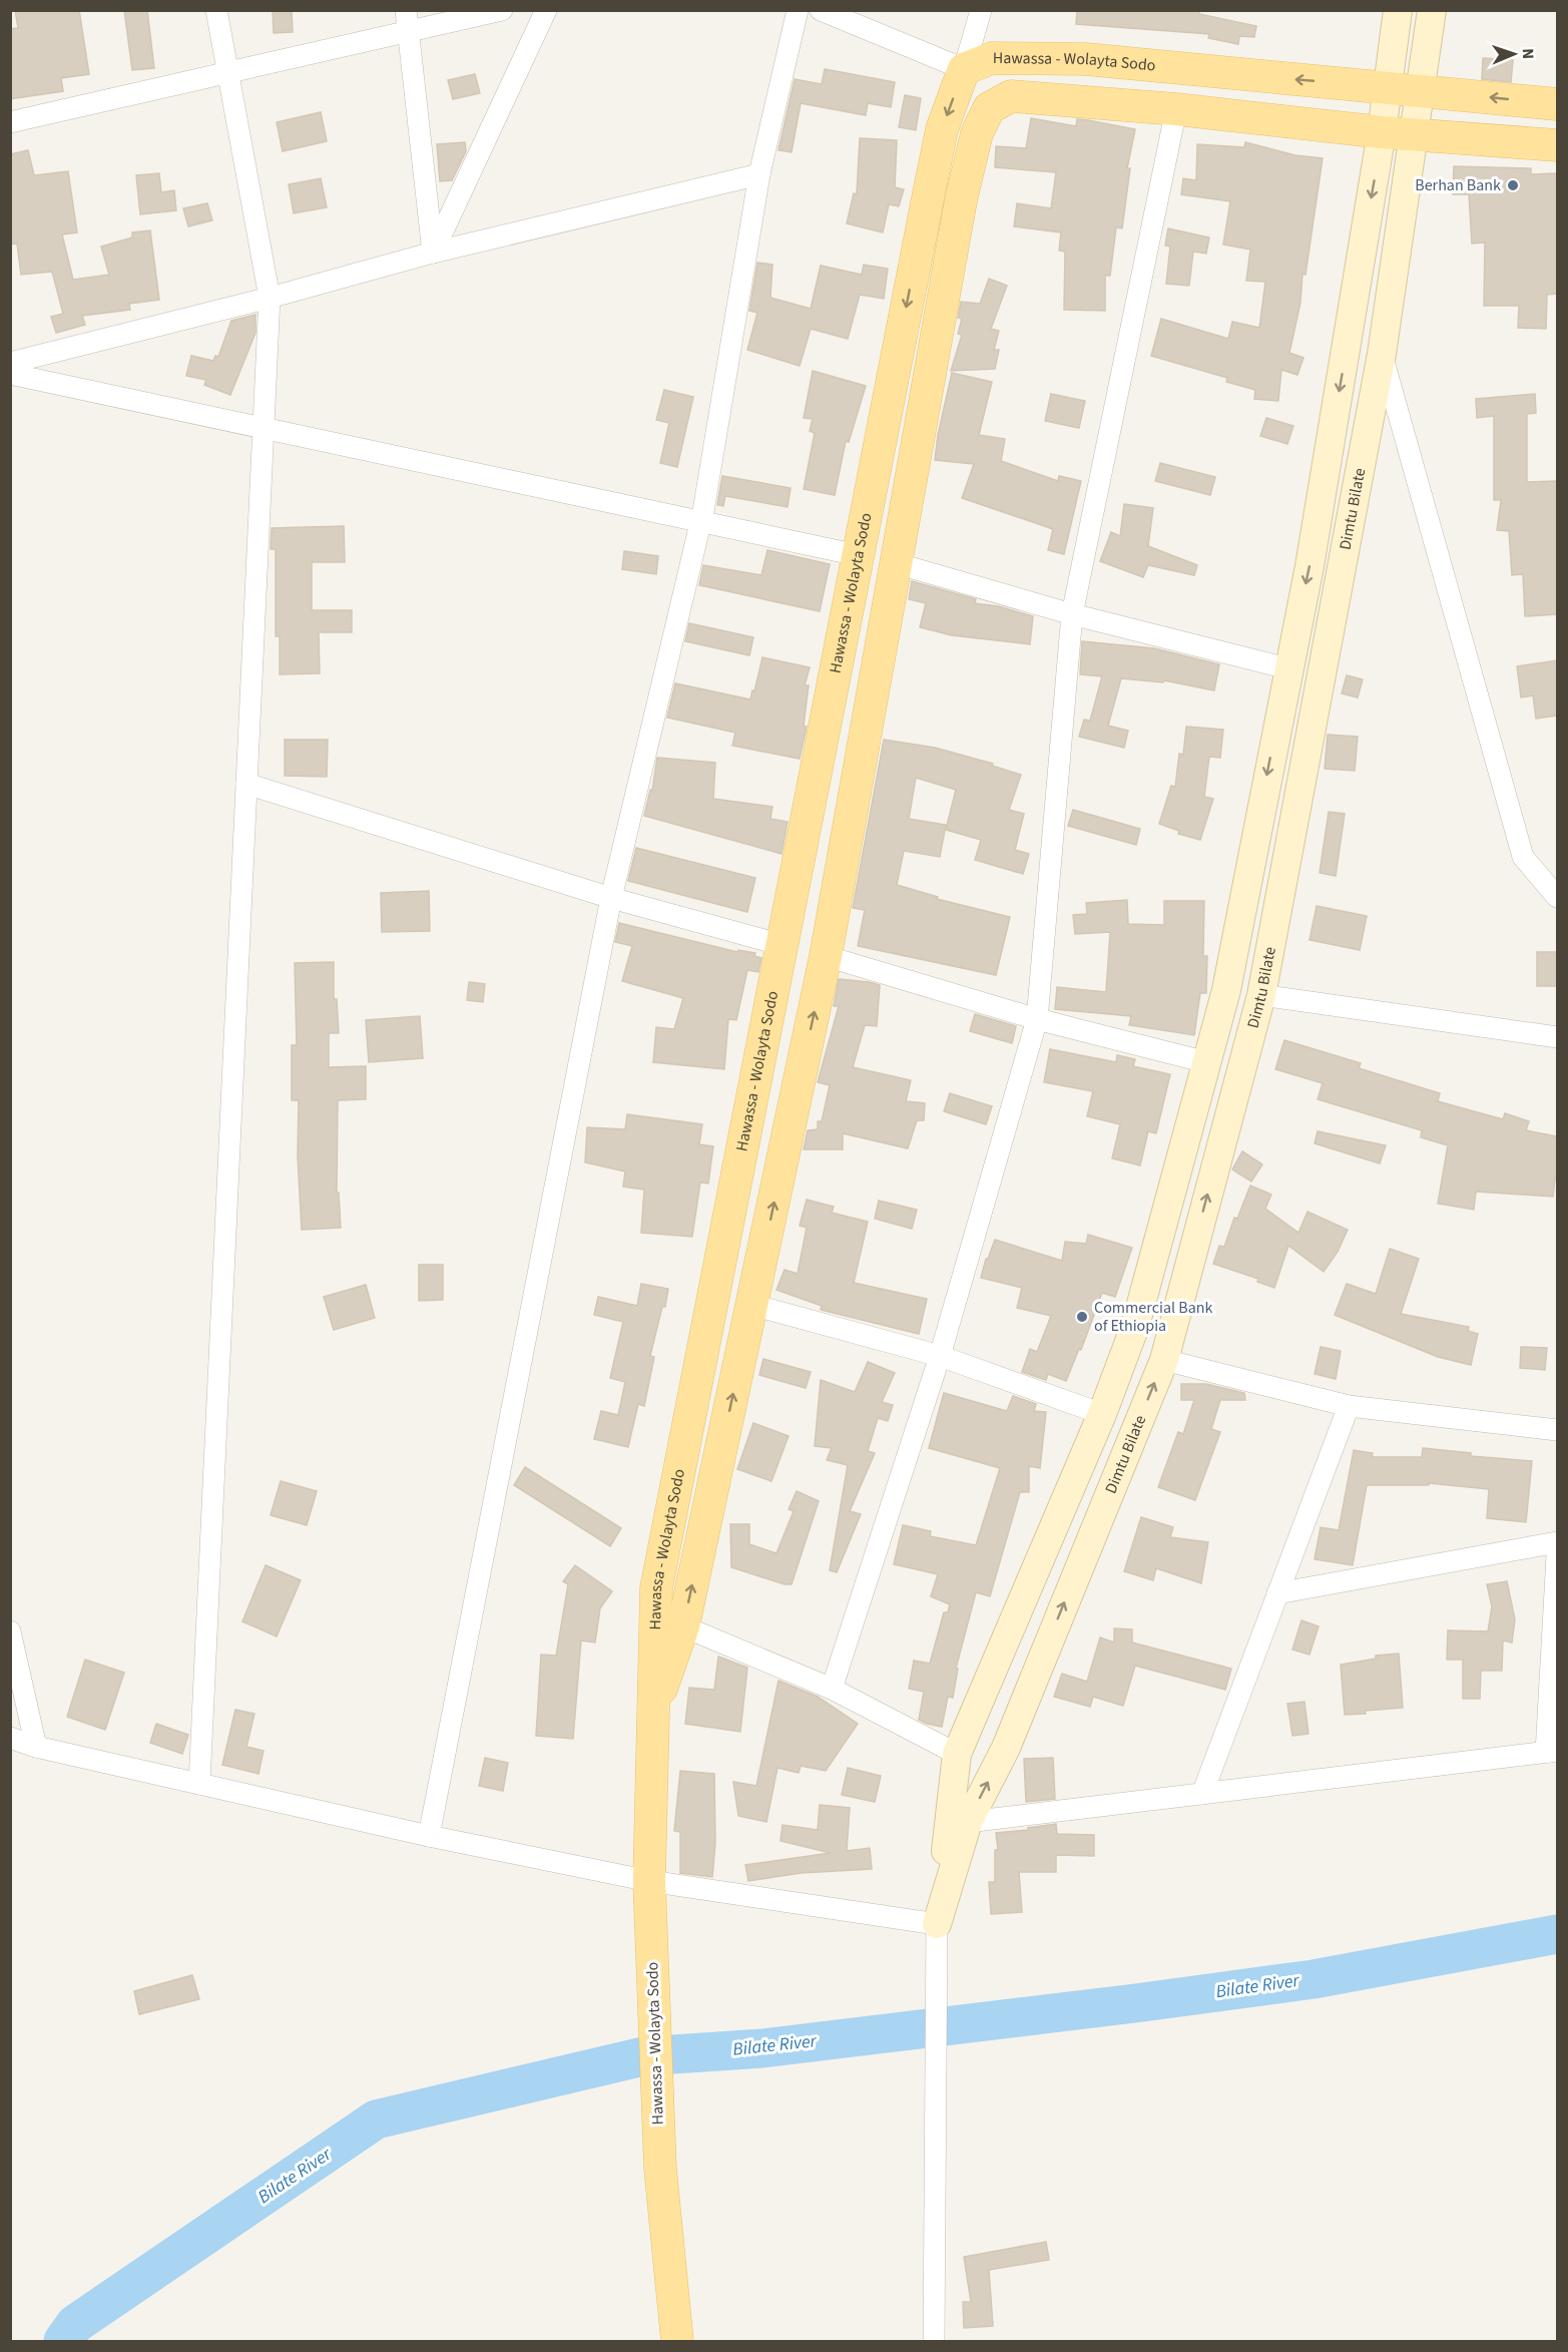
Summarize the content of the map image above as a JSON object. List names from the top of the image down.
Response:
{
  "streets": {
    "main road": ["Hawassa - Wolayta Sodo", "Dimtu Bilate"]
  },
  "crossings": [
    ["Hawassa - Wolayta Sodo", "Dimtu Bilate"]
  ],
  "water": ["Bilate River"],
  "places": ["Berhan Bank", "Commercial Bank of Ethiopia"],
  "north": "right"
}
